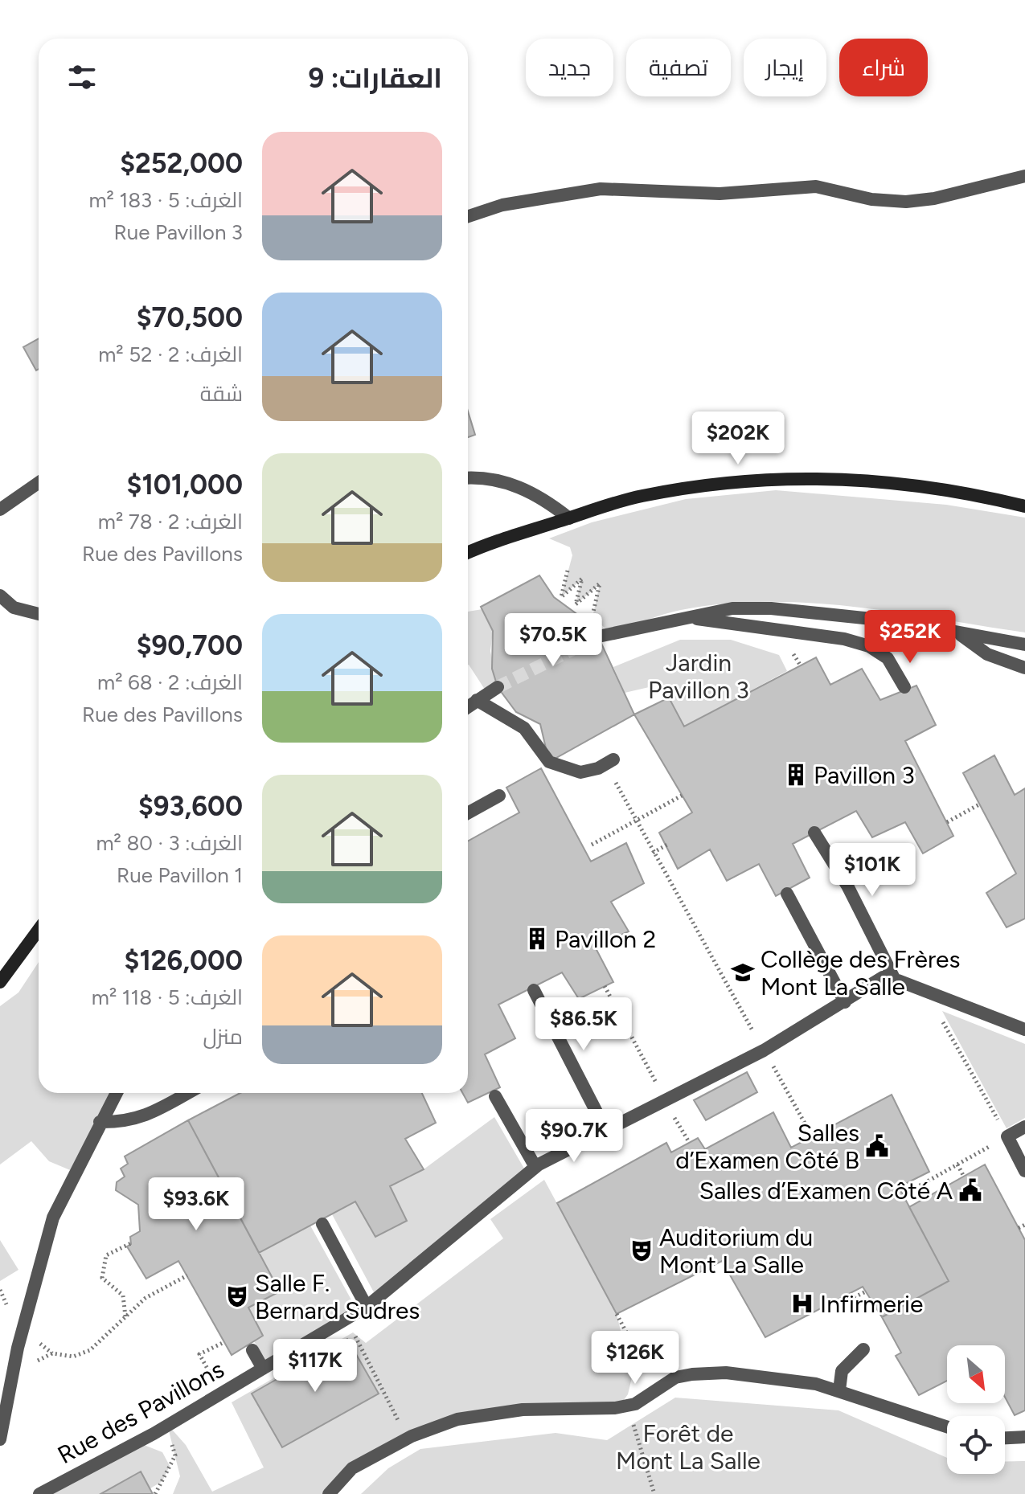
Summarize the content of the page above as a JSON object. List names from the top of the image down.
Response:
{
  "streets": {
    "street": ["Rue des Pavillons"]
  },
  "parks": ["Jardin Pavillon 3", "Forêt de Mont La Salle"],
  "places": {
    "building": ["Pavillon 3", "Pavillon 2"],
    "school or university": ["Collège des Frères Mont La Salle"],
    "public building": ["Salles d’Examen Côté B", "Salles d’Examen Côté A"],
    "theatre": ["Auditorium du Mont La Salle", "Salle F. Bernard Sudres"],
    "hospital": ["Infirmerie"]
  },
  "north": "bottom right",
  "page": {
    "chip": [
      "شراء",
      "إيجار",
      "تصفية",
      "جديد"
    ],
    "heading": "العقارات: 9",
    "list": [
      {
        "name": "$252,000",
        "note": "الغرف: 5 · 183 m² · Rue Pavillon 3"
      },
      {
        "name": "$70,500",
        "note": "الغرف: 2 · 52 m² · شقة"
      },
      {
        "name": "$101,000",
        "note": "الغرف: 2 · 78 m² · Rue des Pavillons"
      },
      {
        "name": "$90,700",
        "note": "الغرف: 2 · 68 m² · Rue des Pavillons"
      },
      {
        "name": "$93,600",
        "note": "الغرف: 3 · 80 m² · Rue Pavillon 1"
      },
      {
        "name": "$126,000",
        "note": "الغرف: 5 · 118 m² · منزل"
      }
    ],
    "price": [
      "$202K",
      "$252K",
      "$70.5K",
      "$101K",
      "$86.5K",
      "$90.7K",
      "$93.6K",
      "$126K",
      "$117K"
    ]
  }
}
